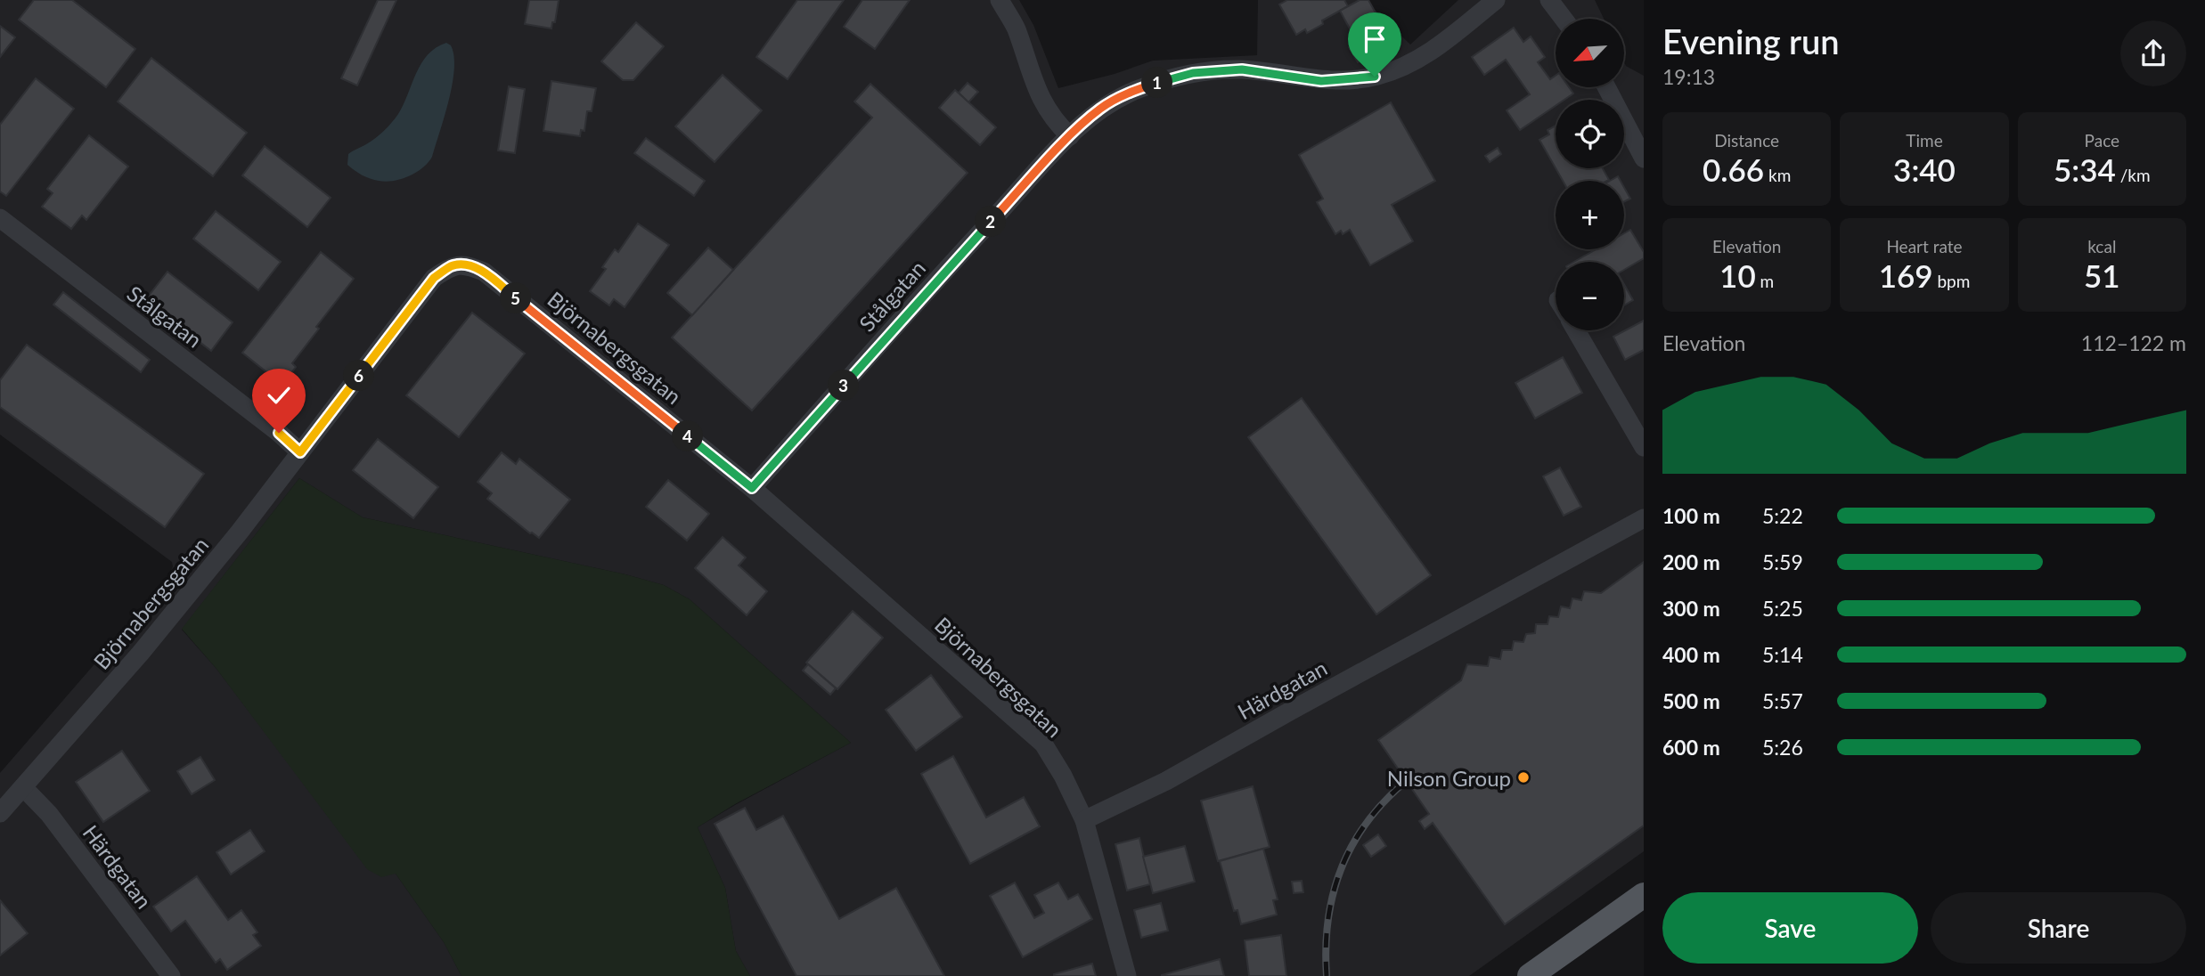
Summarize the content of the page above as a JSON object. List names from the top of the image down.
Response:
{
  "streets": {
    "street": ["Stålgatan", "Björnabergsgatan", "Härdgatan"]
  },
  "crossings": [
    ["Stålgatan", "Björnabergsgatan"],
    ["Björnabergsgatan", "Härdgatan"]
  ],
  "places": ["Nilson Group"],
  "north": "bottom left",
  "page": {
    "heading": ["Evening run", "19:13"],
    "map_buttons": ["+", "−"],
    "pins": [
      "1",
      "2",
      "5",
      "6",
      "3",
      "4"
    ],
    "stats": [
      ["Distance", "0.66 km"],
      ["Time", "3:40"],
      ["Pace", "5:34 /km"],
      ["Elevation", "10 m"],
      ["Heart rate", "169 bpm"],
      ["kcal", "51"]
    ],
    "chart": ["Elevation", "112–122 m"],
    "list": [
      {
        "name": "100 m",
        "note": "5:22"
      },
      {
        "name": "200 m",
        "note": "5:59"
      },
      {
        "name": "300 m",
        "note": "5:25"
      },
      {
        "name": "400 m",
        "note": "5:14"
      },
      {
        "name": "500 m",
        "note": "5:57"
      },
      {
        "name": "600 m",
        "note": "5:26"
      }
    ],
    "buttons": ["Save", "Share"]
  }
}
